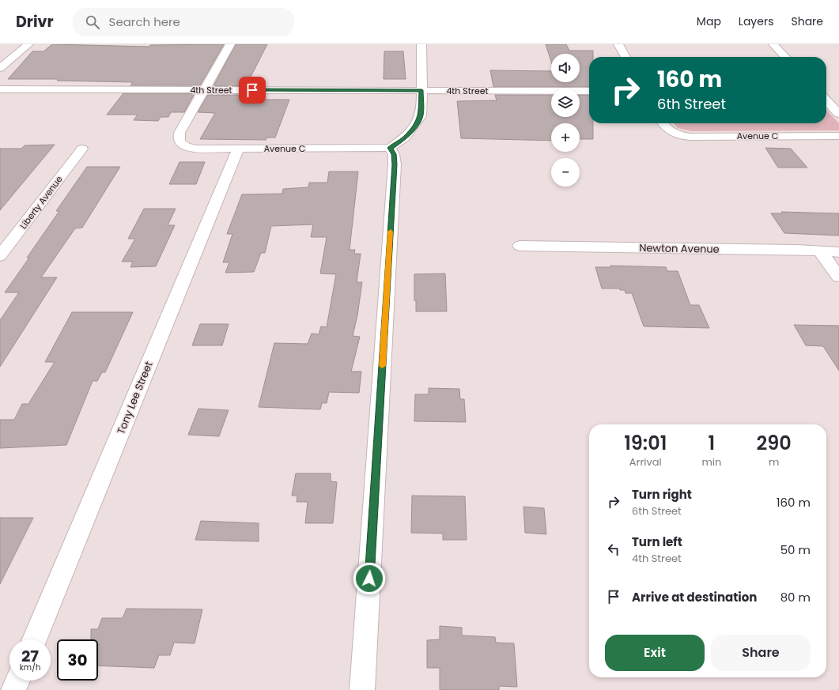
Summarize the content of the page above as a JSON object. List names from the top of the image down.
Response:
{
  "streets": {
    "street": [
      "4th Street",
      "Avenue C",
      "Liberty Avenue",
      "Newton Avenue",
      "Tony Lee Street"
    ]
  },
  "crossings": [
    ["4th Street", "Avenue C"],
    ["Avenue C", "Tony Lee Street"]
  ],
  "page": {
    "header": "Drivr",
    "search": "Search here",
    "nav": ["Map", "Layers", "Share"],
    "map_buttons": ["+", "−"],
    "turn": ["160 m", "6th Street"],
    "eta": [
      "19:01",
      "Arrival",
      "1",
      "min",
      "290",
      "m"
    ],
    "list": [
      {
        "name": "Turn right",
        "note": "6th Street",
        "value": "160 m"
      },
      {
        "name": "Turn left",
        "note": "4th Street",
        "value": "50 m"
      },
      {
        "name": "Arrive at destination",
        "value": "80 m"
      }
    ],
    "buttons": ["Exit", "Share"],
    "speed": "27 km/h",
    "limit": "30"
  }
}
